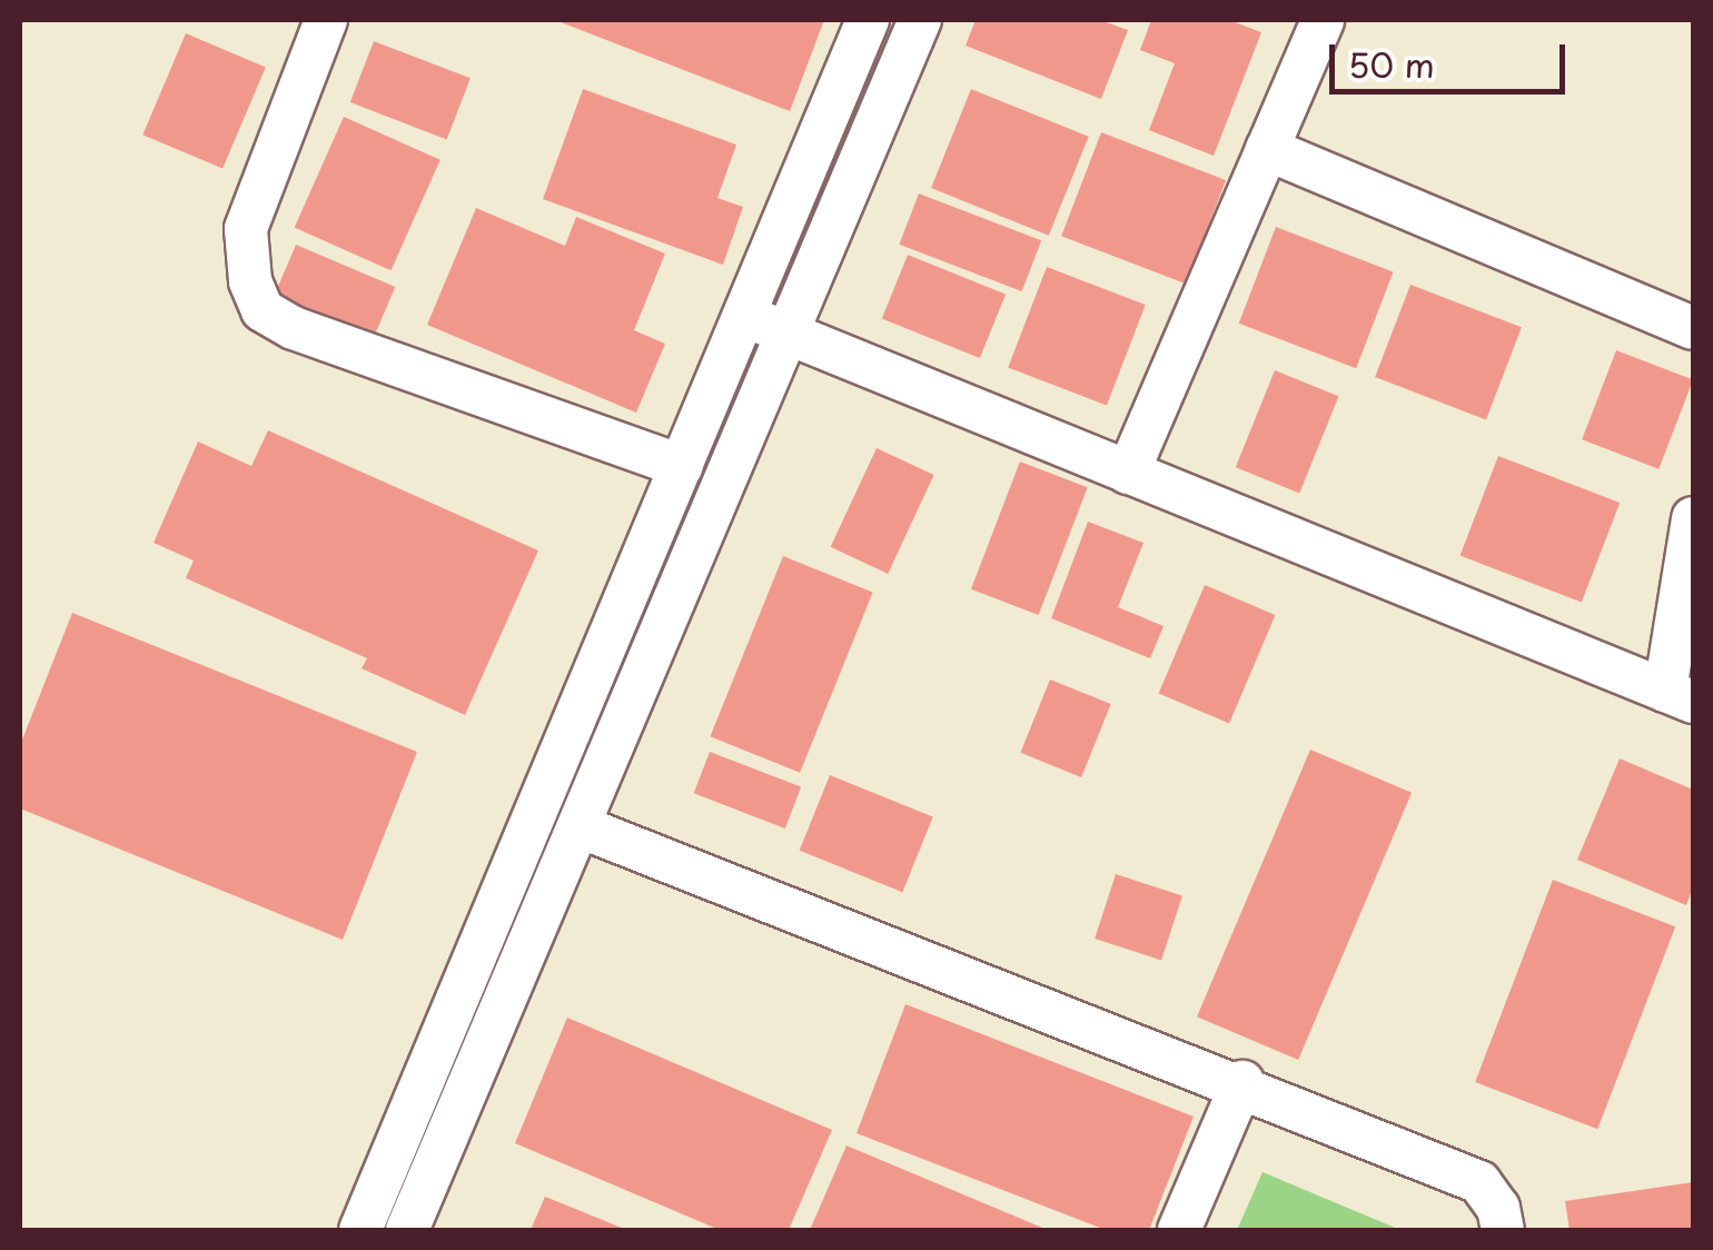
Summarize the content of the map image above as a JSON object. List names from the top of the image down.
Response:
{
  "scale_bar": "50 m"
}
